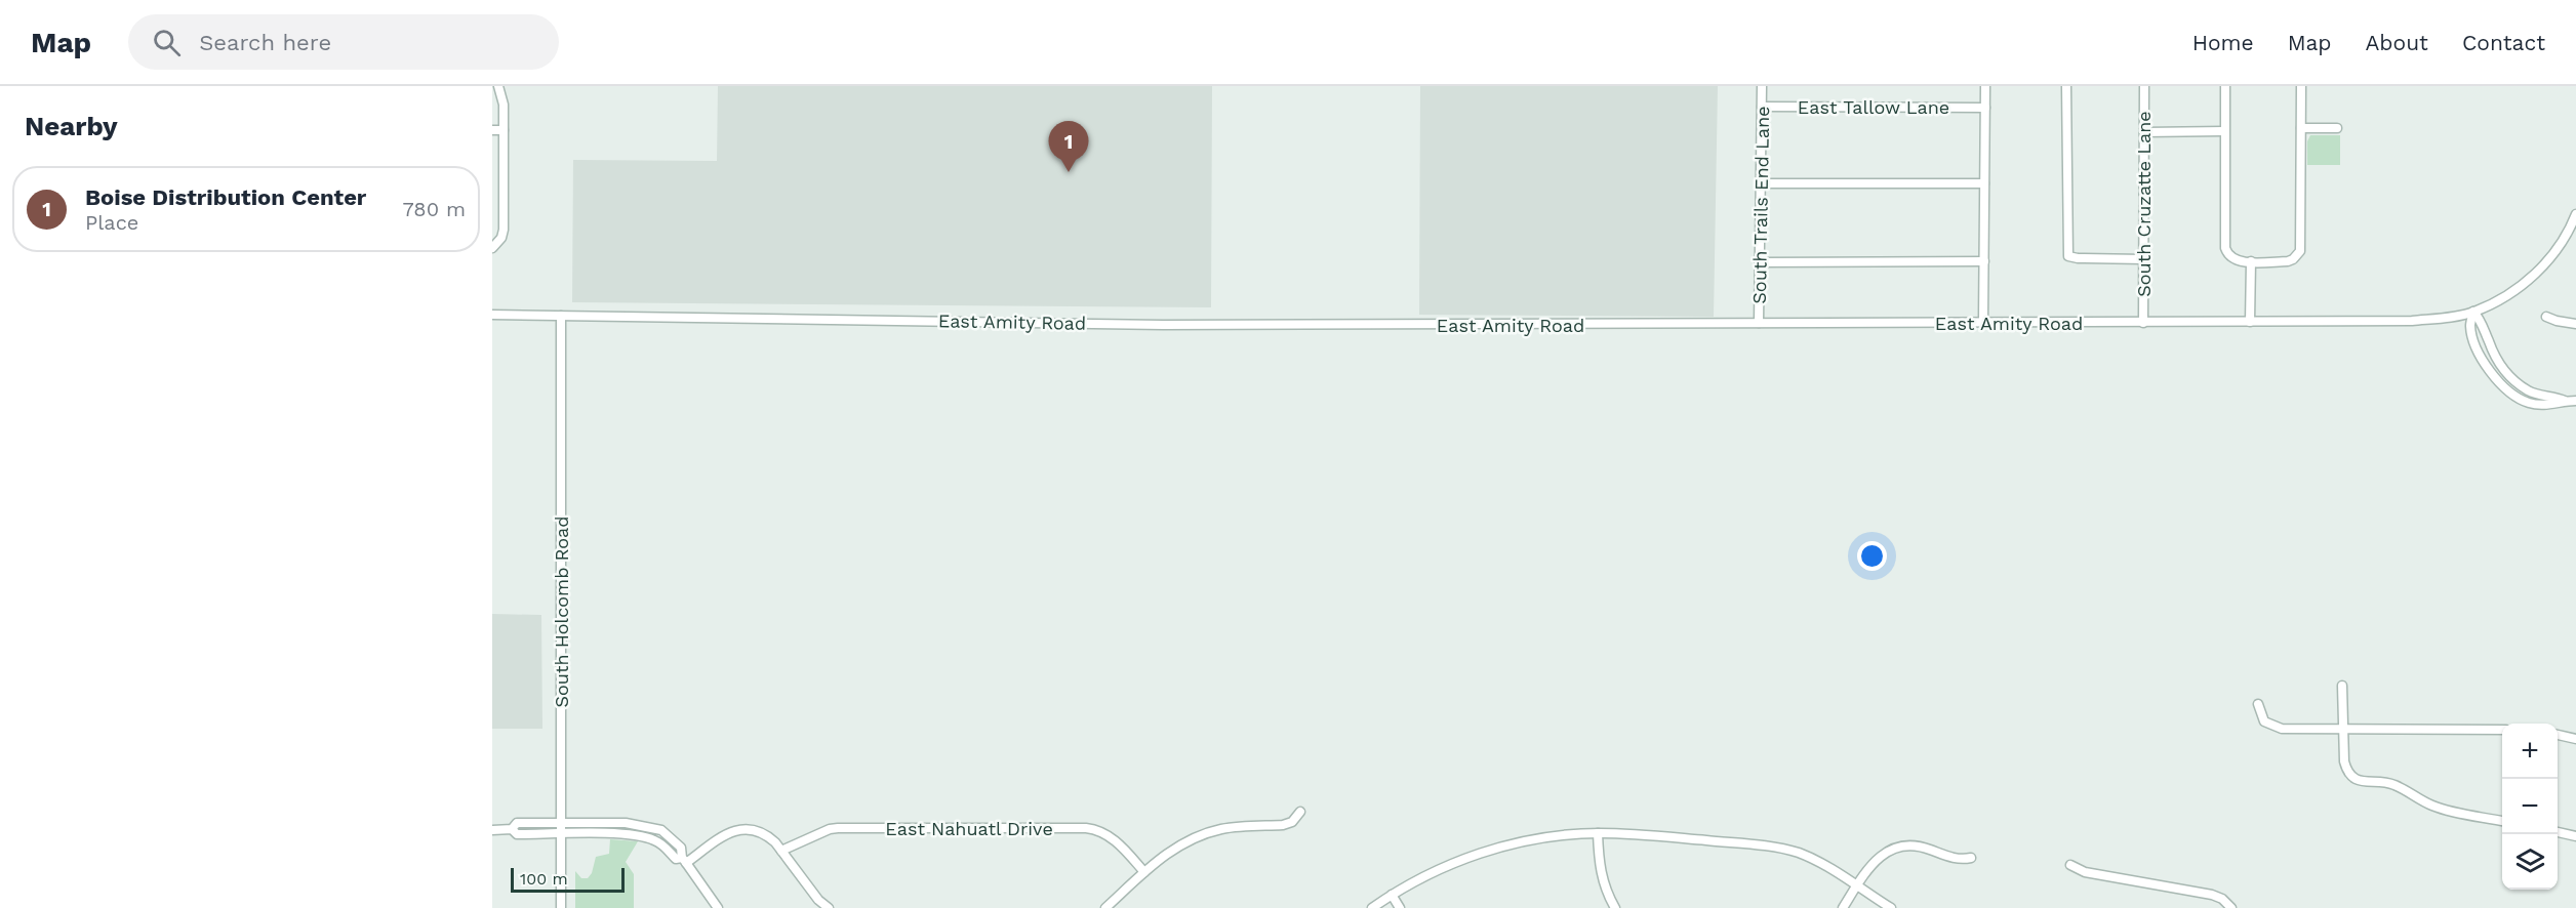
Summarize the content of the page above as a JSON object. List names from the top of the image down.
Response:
{
  "streets": {
    "street": [
      "East Tallow Lane",
      "South Cruzatte Lane",
      "South Trails End Lane",
      "East Amity Road",
      "South Holcomb Road",
      "East Nahuatl Drive"
    ]
  },
  "crossings": [
    ["East Tallow Lane", "South Trails End Lane"],
    ["South Cruzatte Lane", "East Amity Road"],
    ["South Trails End Lane", "East Amity Road"],
    ["East Amity Road", "South Holcomb Road"]
  ],
  "scale_bar": "100 m",
  "page": {
    "header": "Map",
    "search": "Search here",
    "nav": [
      "Home",
      "Map",
      "About",
      "Contact"
    ],
    "heading": "Nearby",
    "pins": "1",
    "list": [
      {
        "mark": "1",
        "name": "Boise Distribution Center",
        "note": "Place",
        "value": "780 m"
      }
    ],
    "map_buttons": ["+", "−"],
    "scale": "100 m"
  }
}
